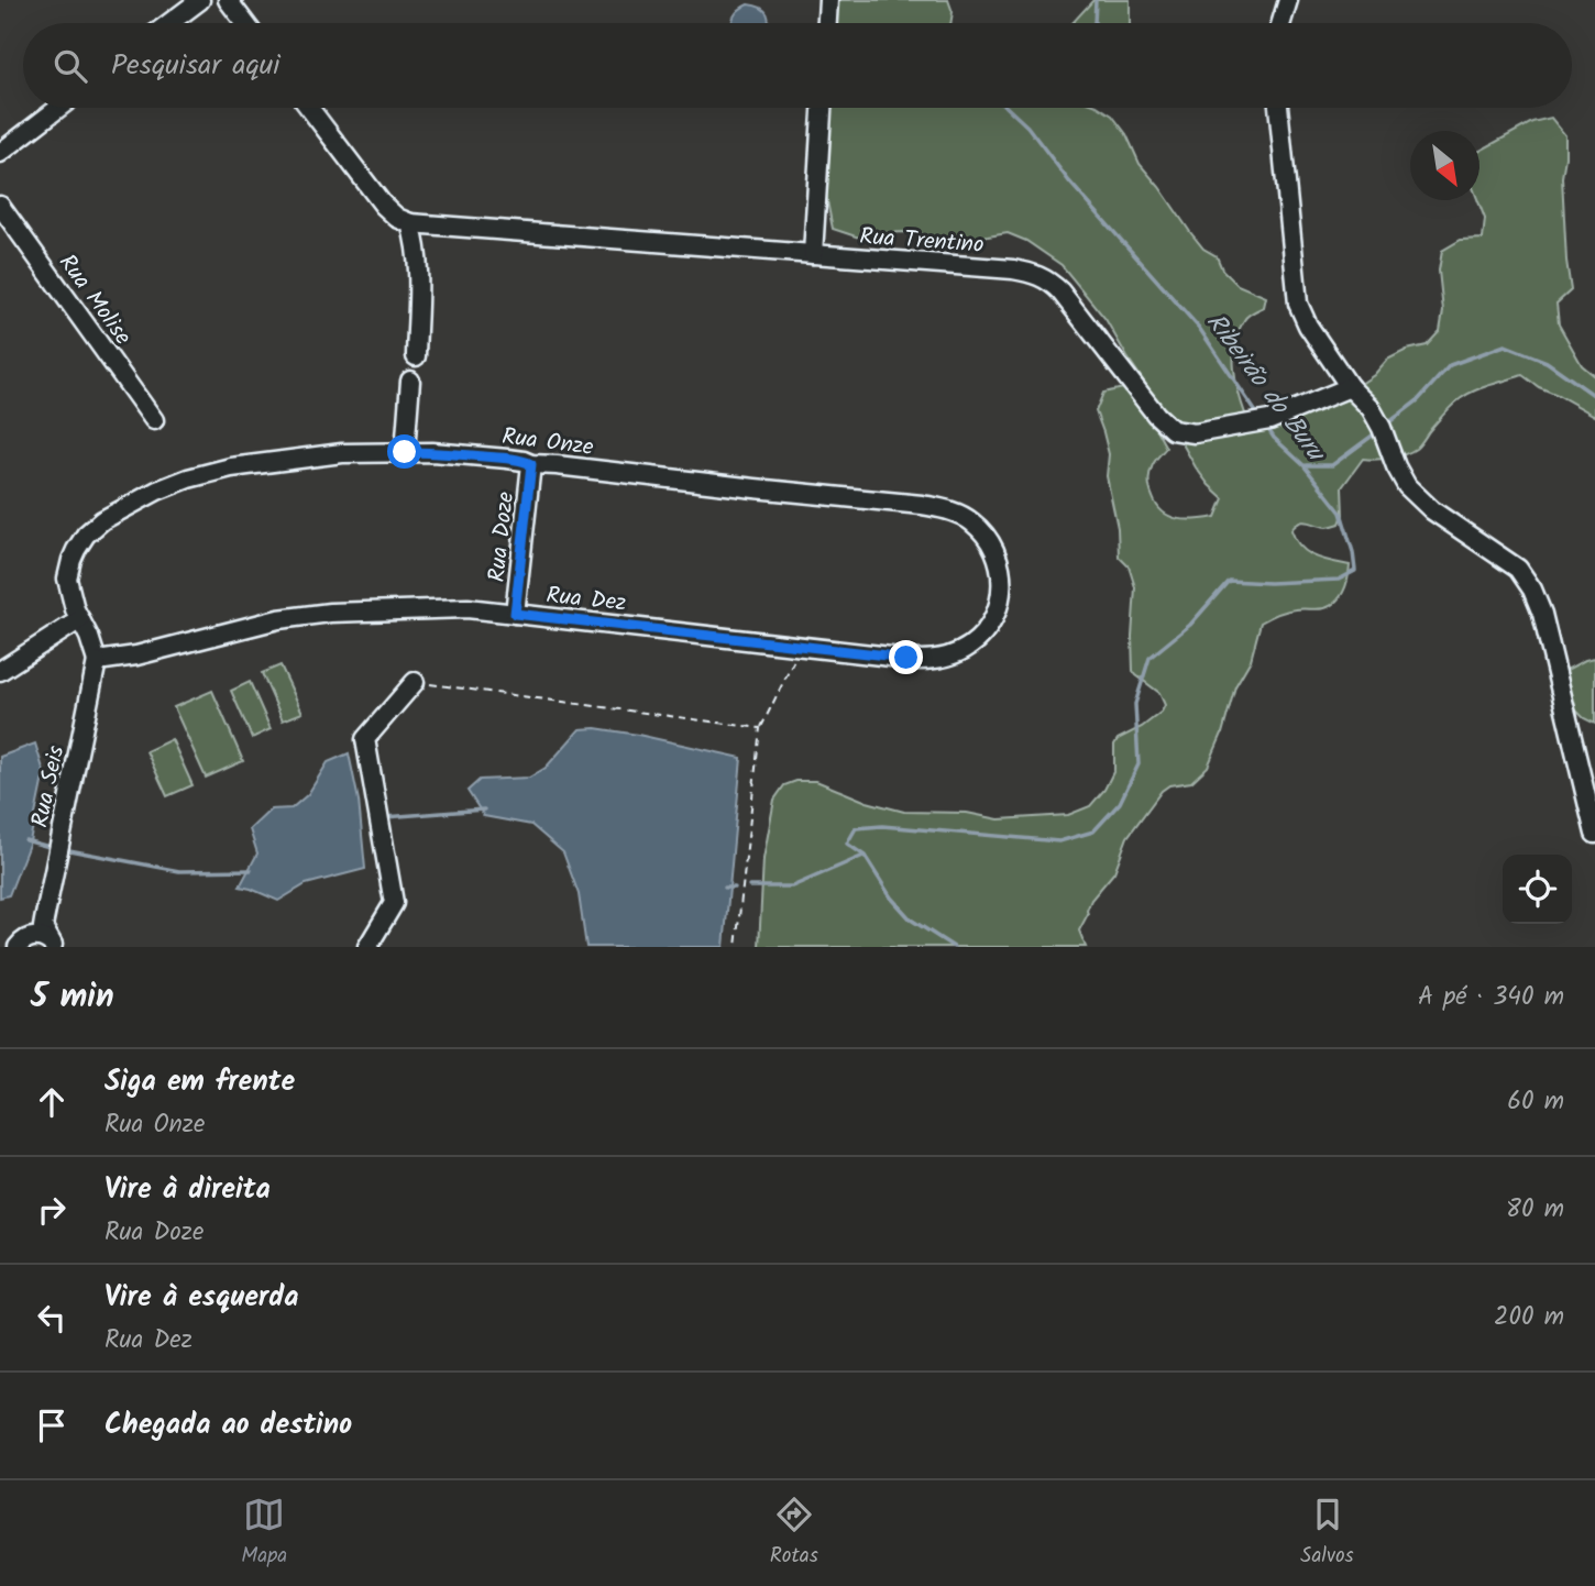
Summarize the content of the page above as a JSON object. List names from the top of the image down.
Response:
{
  "streets": {
    "street": [
      "Rua Trentino",
      "Rua Molise",
      "Rua Onze",
      "Rua Doze",
      "Rua Dez",
      "Rua Seis"
    ]
  },
  "crossings": [
    ["Rua Onze", "Rua Doze"],
    ["Rua Onze", "Rua Dez"],
    ["Rua Onze", "Rua Seis"],
    ["Rua Doze", "Rua Dez"],
    ["Rua Dez", "Rua Seis"]
  ],
  "water": ["Ribeirão do Buru"],
  "north": "bottom right",
  "page": {
    "search": "Pesquisar aqui",
    "heading": ["5 min", "A pé · 340 m"],
    "list": [
      ["Siga em frente", "Rua Onze", "60 m"],
      ["Vire à direita", "Rua Doze", "80 m"],
      ["Vire à esquerda", "Rua Dez", "200 m"],
      "Chegada ao destino"
    ],
    "nav": ["Mapa", "Rotas", "Salvos"]
  }
}
